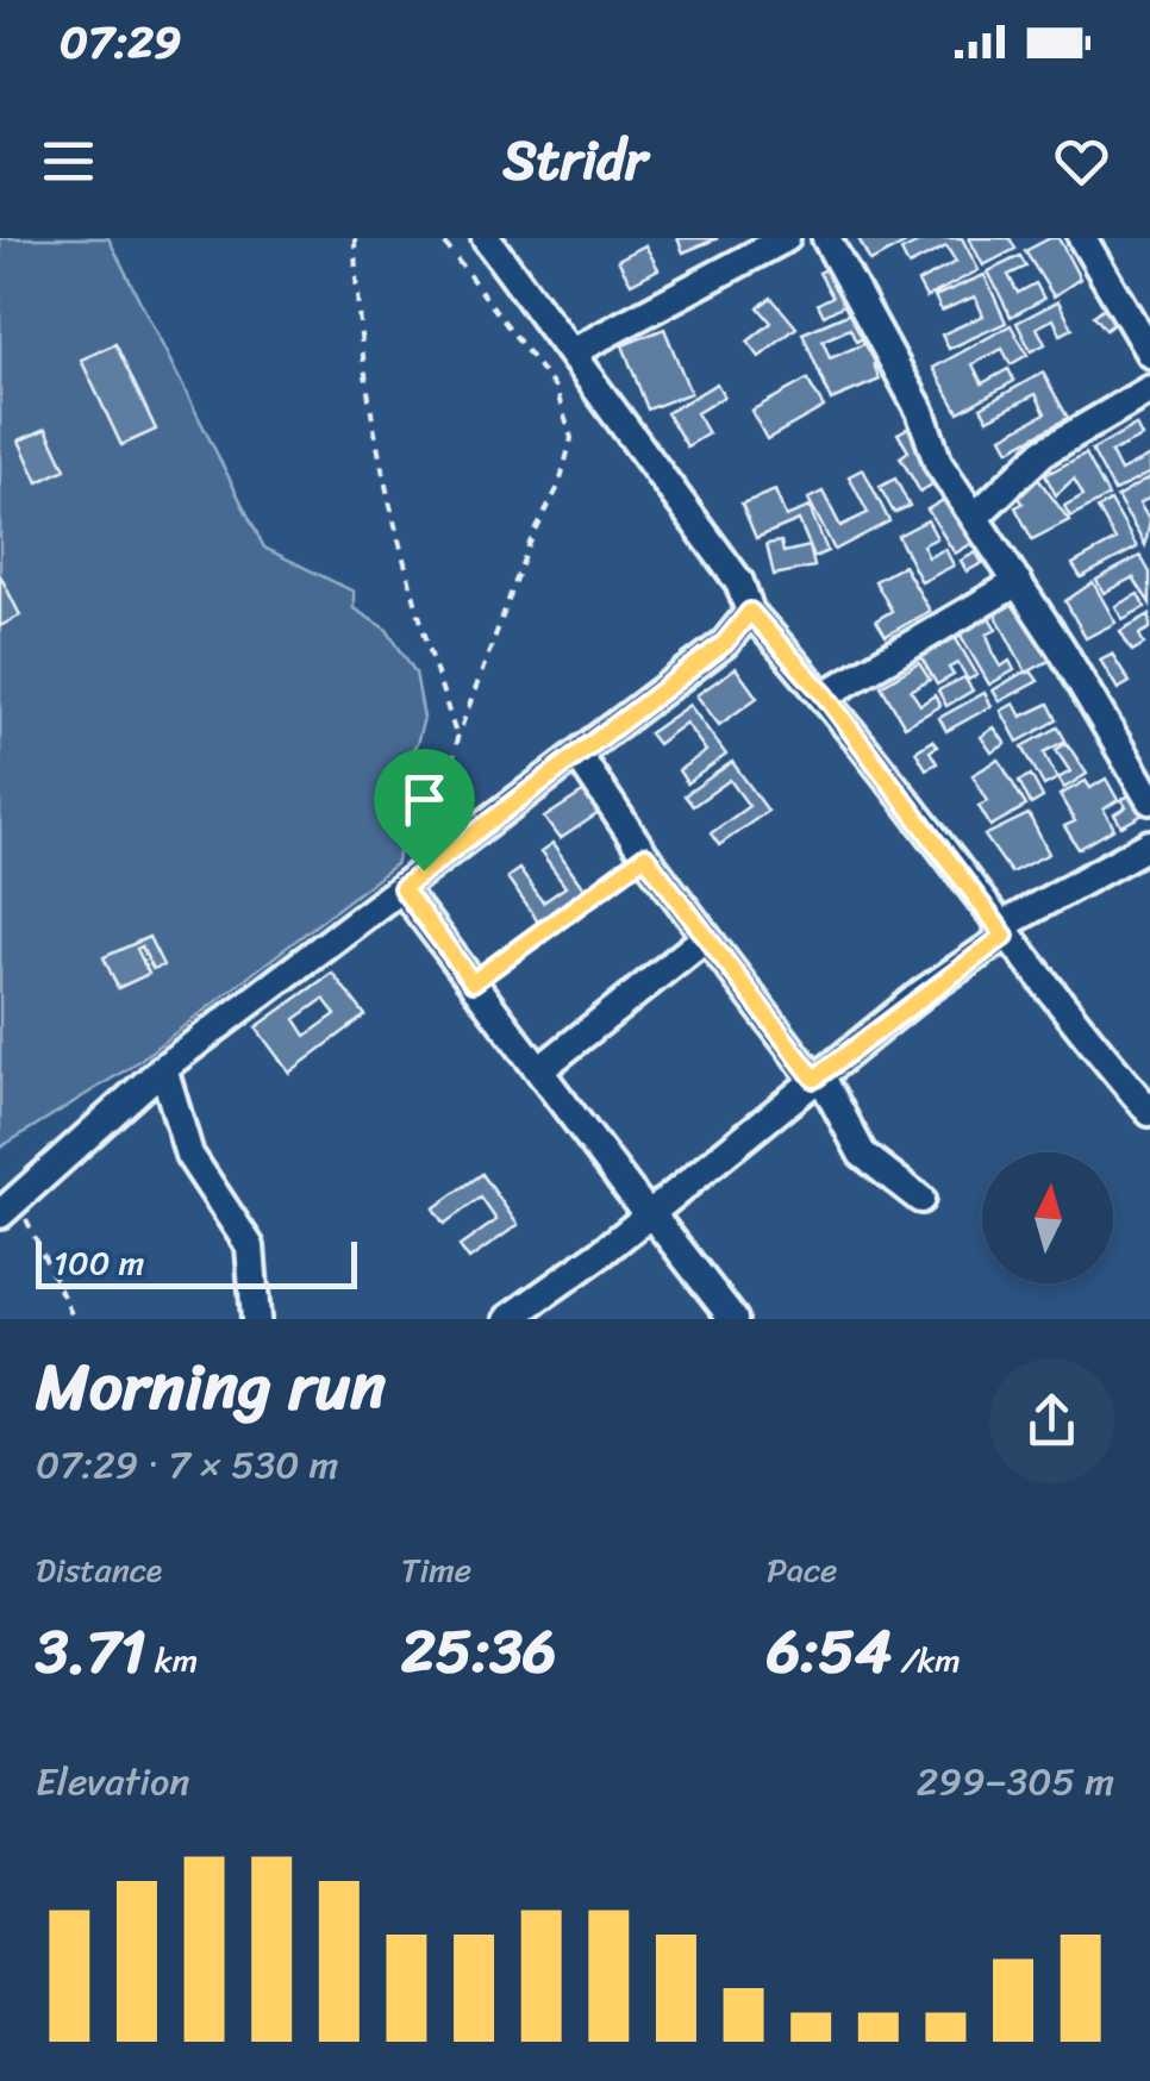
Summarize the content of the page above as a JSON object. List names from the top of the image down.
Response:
{
  "scale_bar": "100 m",
  "north": "top",
  "page": {
    "status": "07:29",
    "header": "Stridr",
    "scale": "100 m",
    "heading": ["Morning run", "07:29 · 7 × 530 m"],
    "stats": [
      ["Distance", "3.71 km"],
      ["Time", "25:36"],
      ["Pace", "6:54 /km"]
    ],
    "chart": ["Elevation", "299–305 m"]
  }
}
